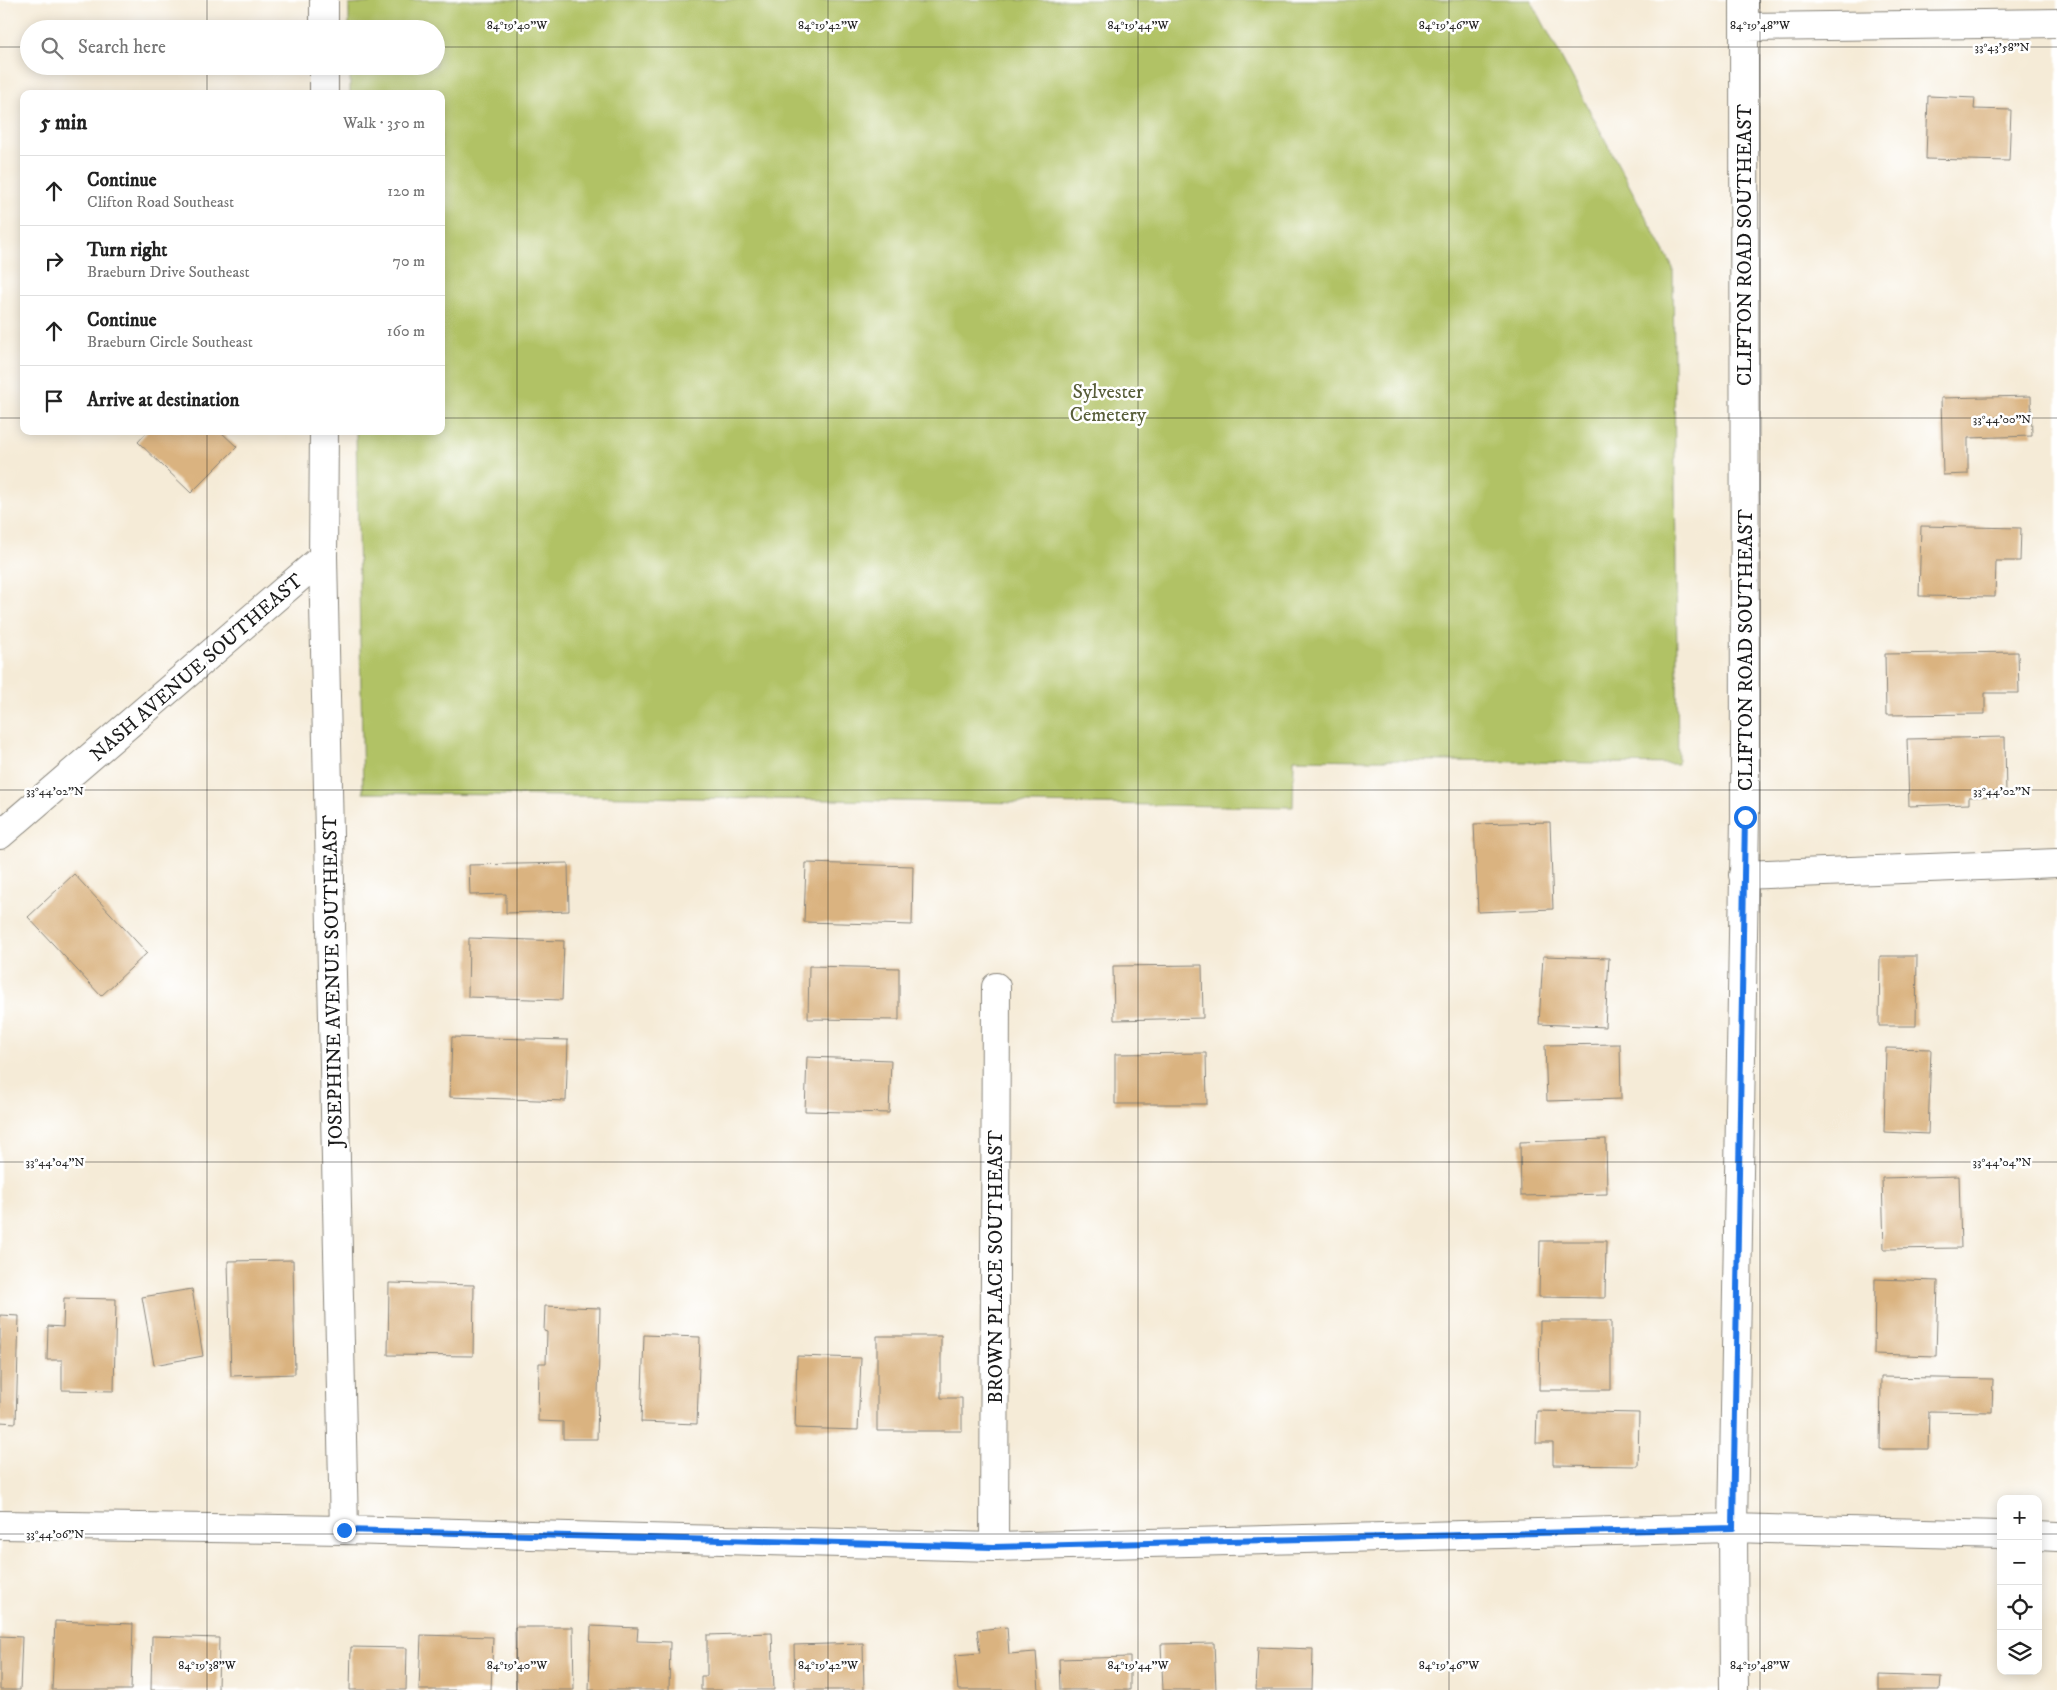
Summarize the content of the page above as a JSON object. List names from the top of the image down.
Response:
{
  "streets": {
    "street": [
      "CLIFTON ROAD SOUTHEAST",
      "NASH AVENUE SOUTHEAST",
      "JOSEPHINE AVENUE SOUTHEAST",
      "BROWN PLACE SOUTHEAST"
    ]
  },
  "crossings": [
    ["NASH AVENUE SOUTHEAST", "JOSEPHINE AVENUE SOUTHEAST"]
  ],
  "parks": ["Sylvester Cemetery"],
  "page": {
    "search": "Search here",
    "heading": ["5 min", "Walk · 350 m"],
    "list": [
      ["Continue", "Clifton Road Southeast", "120 m"],
      ["Turn right", "Braeburn Drive Southeast", "70 m"],
      ["Continue", "Braeburn Circle Southeast", "160 m"],
      "Arrive at destination"
    ],
    "map_buttons": ["+", "−"]
  },
  "coordinates": [
    "84°19'40\"W",
    "84°19'42\"W",
    "84°19'44\"W",
    "84°19'46\"W",
    "84°19'48\"W",
    "33°43'58\"N",
    "33°44'00\"N",
    "33°44'02\"N",
    "33°44'04\"N",
    "33°44'06\"N",
    "84°19'38\"W"
  ]
}
